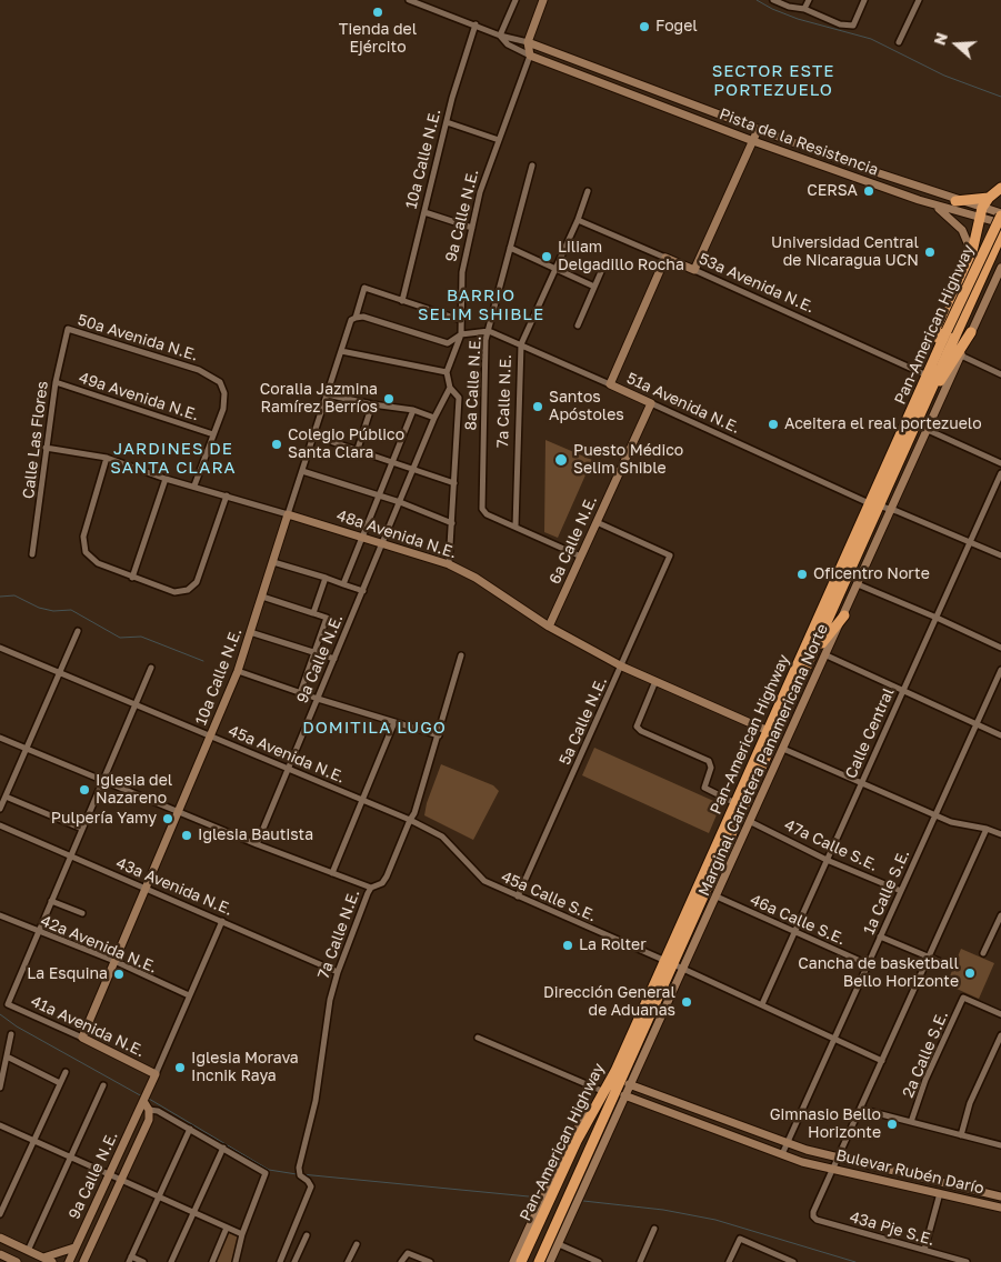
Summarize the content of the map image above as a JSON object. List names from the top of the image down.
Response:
{
  "streets": {
    "highway": ["Pan-American Highway"],
    "street": [
      "Pista de la Resistencia",
      "10a Calle N.E.",
      "9a Calle N.E.",
      "53a Avenida N.E.",
      "50a Avenida N.E.",
      "8a Calle N.E.",
      "49a Avenida N.E.",
      "7a Calle N.E.",
      "51a Avenida N.E.",
      "Calle Las Flores",
      "48a Avenida N.E.",
      "6a Calle N.E.",
      "5a Calle N.E.",
      "Calle Central",
      "45a Avenida N.E.",
      "Marginal Carretera Panamericana Norte",
      "47a Calle S.E.",
      "43a Avenida N.E.",
      "1a Calle S.E.",
      "45a Calle S.E.",
      "46a Calle S.E.",
      "42a Avenida N.E.",
      "41a Avenida N.E.",
      "2a Calle S.E.",
      "Bulevar Rubén Darío",
      "43a Pje S.E."
    ]
  },
  "crossings": [
    ["Pista de la Resistencia", "10a Calle N.E."],
    ["Pista de la Resistencia", "9a Calle N.E."],
    ["Pista de la Resistencia", "Pan-American Highway"],
    ["10a Calle N.E.", "48a Avenida N.E."],
    ["10a Calle N.E.", "45a Avenida N.E."],
    ["10a Calle N.E.", "43a Avenida N.E."],
    ["10a Calle N.E.", "42a Avenida N.E."],
    ["10a Calle N.E.", "41a Avenida N.E."],
    ["9a Calle N.E.", "48a Avenida N.E."],
    ["9a Calle N.E.", "45a Avenida N.E."],
    ["9a Calle N.E.", "43a Avenida N.E."],
    ["9a Calle N.E.", "42a Avenida N.E."],
    ["9a Calle N.E.", "41a Avenida N.E."],
    ["53a Avenida N.E.", "7a Calle N.E."],
    ["Pan-American Highway", "51a Avenida N.E."],
    ["Pan-American Highway", "48a Avenida N.E."],
    ["Pan-American Highway", "45a Calle S.E."],
    ["50a Avenida N.E.", "49a Avenida N.E."],
    ["50a Avenida N.E.", "Calle Las Flores"],
    ["8a Calle N.E.", "7a Calle N.E."],
    ["8a Calle N.E.", "51a Avenida N.E."],
    ["49a Avenida N.E.", "Calle Las Flores"],
    ["7a Calle N.E.", "51a Avenida N.E."],
    ["7a Calle N.E.", "45a Avenida N.E."],
    ["7a Calle N.E.", "43a Avenida N.E."],
    ["7a Calle N.E.", "45a Calle S.E."],
    ["51a Avenida N.E.", "6a Calle N.E."],
    ["51a Avenida N.E.", "Calle Central"],
    ["51a Avenida N.E.", "Marginal Carretera Panamericana Norte"],
    ["Calle Las Flores", "48a Avenida N.E."],
    ["48a Avenida N.E.", "6a Calle N.E."],
    ["48a Avenida N.E.", "5a Calle N.E."],
    ["6a Calle N.E.", "5a Calle N.E."],
    ["5a Calle N.E.", "45a Calle S.E."],
    ["Calle Central", "47a Calle S.E."],
    ["Calle Central", "45a Calle S.E."],
    ["Calle Central", "46a Calle S.E."],
    ["45a Avenida N.E.", "45a Calle S.E."],
    ["Marginal Carretera Panamericana Norte", "47a Calle S.E."],
    ["Marginal Carretera Panamericana Norte", "45a Calle S.E."],
    ["Marginal Carretera Panamericana Norte", "46a Calle S.E."],
    ["Marginal Carretera Panamericana Norte", "Bulevar Rubén Darío"],
    ["47a Calle S.E.", "1a Calle S.E."],
    ["1a Calle S.E.", "46a Calle S.E."],
    ["1a Calle S.E.", "Bulevar Rubén Darío"],
    ["42a Avenida N.E.", "41a Avenida N.E."],
    ["Bulevar Rubén Darío", "43a Pje S.E."]
  ],
  "districts": [
    "SECTOR ESTE PORTEZUELO",
    "BARRIO SELIM SHIBLE",
    "JARDINES DE SANTA CLARA",
    "DOMITILA LUGO"
  ],
  "places": [
    "Tienda del Ejército",
    "Fogel",
    "CERSA",
    "Universidad Central de Nicaragua UCN",
    "Liliam Delgadillo Rocha",
    "Coralia Jazmina Ramírez Berríos",
    "Santos Apóstoles",
    "Aceitera el real portezuelo",
    "Colegio Público Santa Clara",
    "Puesto Médico Selim Shible",
    "Oficentro Norte",
    "Iglesia del Nazareno",
    "Pulpería Yamy",
    "Iglesia Bautista",
    "La Rolter",
    "Cancha de basketball Bello Horizonte",
    "La Esquina",
    "Dirección General de Aduanas",
    "Iglesia Morava Incnik Raya",
    "Gimnasio Bello Horizonte"
  ],
  "north": "left"
}
